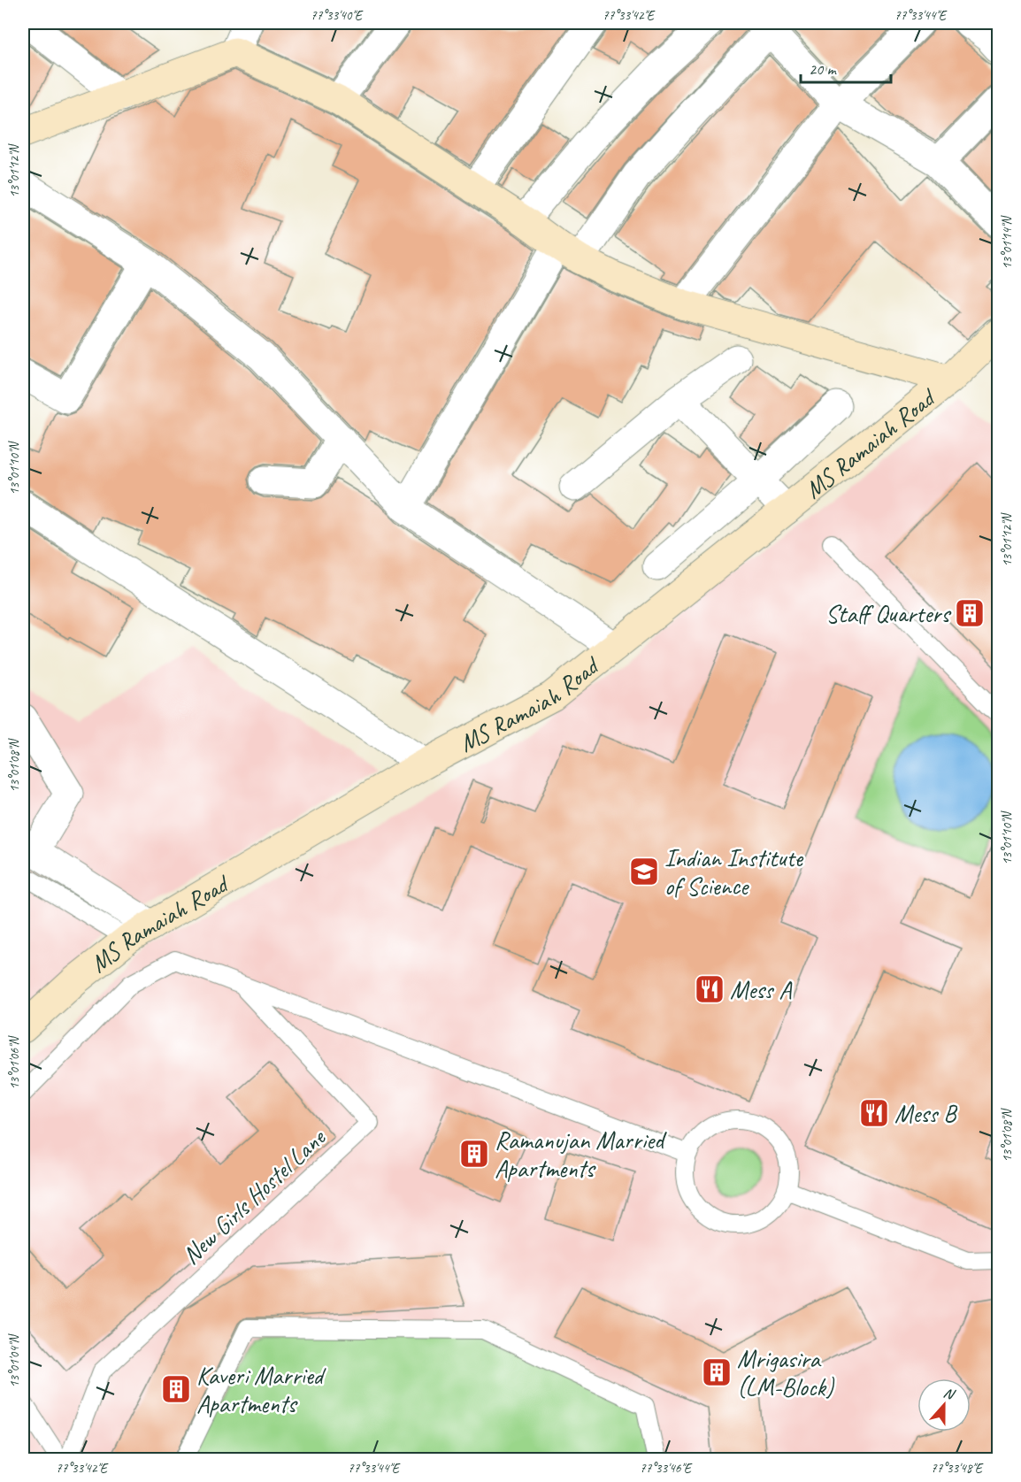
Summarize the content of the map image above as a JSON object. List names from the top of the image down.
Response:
{
  "streets": {
    "main road": ["MS Ramaiah Road"],
    "lane": ["New Girls Hostel Lane"]
  },
  "places": {
    "building": [
      "Staff Quarters",
      "Ramanujan Married Apartments",
      "Mrigasira (LM-Block)",
      "Kaveri Married Apartments"
    ],
    "school or university": ["Indian Institute of Science"],
    "restaurant": ["Mess A", "Mess B"]
  },
  "scale_bar": "20 m",
  "north": "top",
  "coordinates": [
    "77°33'40\"E",
    "77°33'42\"E",
    "77°33'44\"E",
    "13°01'12\"N",
    "13°01'14\"N",
    "13°01'10\"N",
    "13°01'08\"N",
    "13°01'06\"N",
    "13°01'04\"N",
    "77°33'46\"E",
    "77°33'48\"E"
  ]
}
